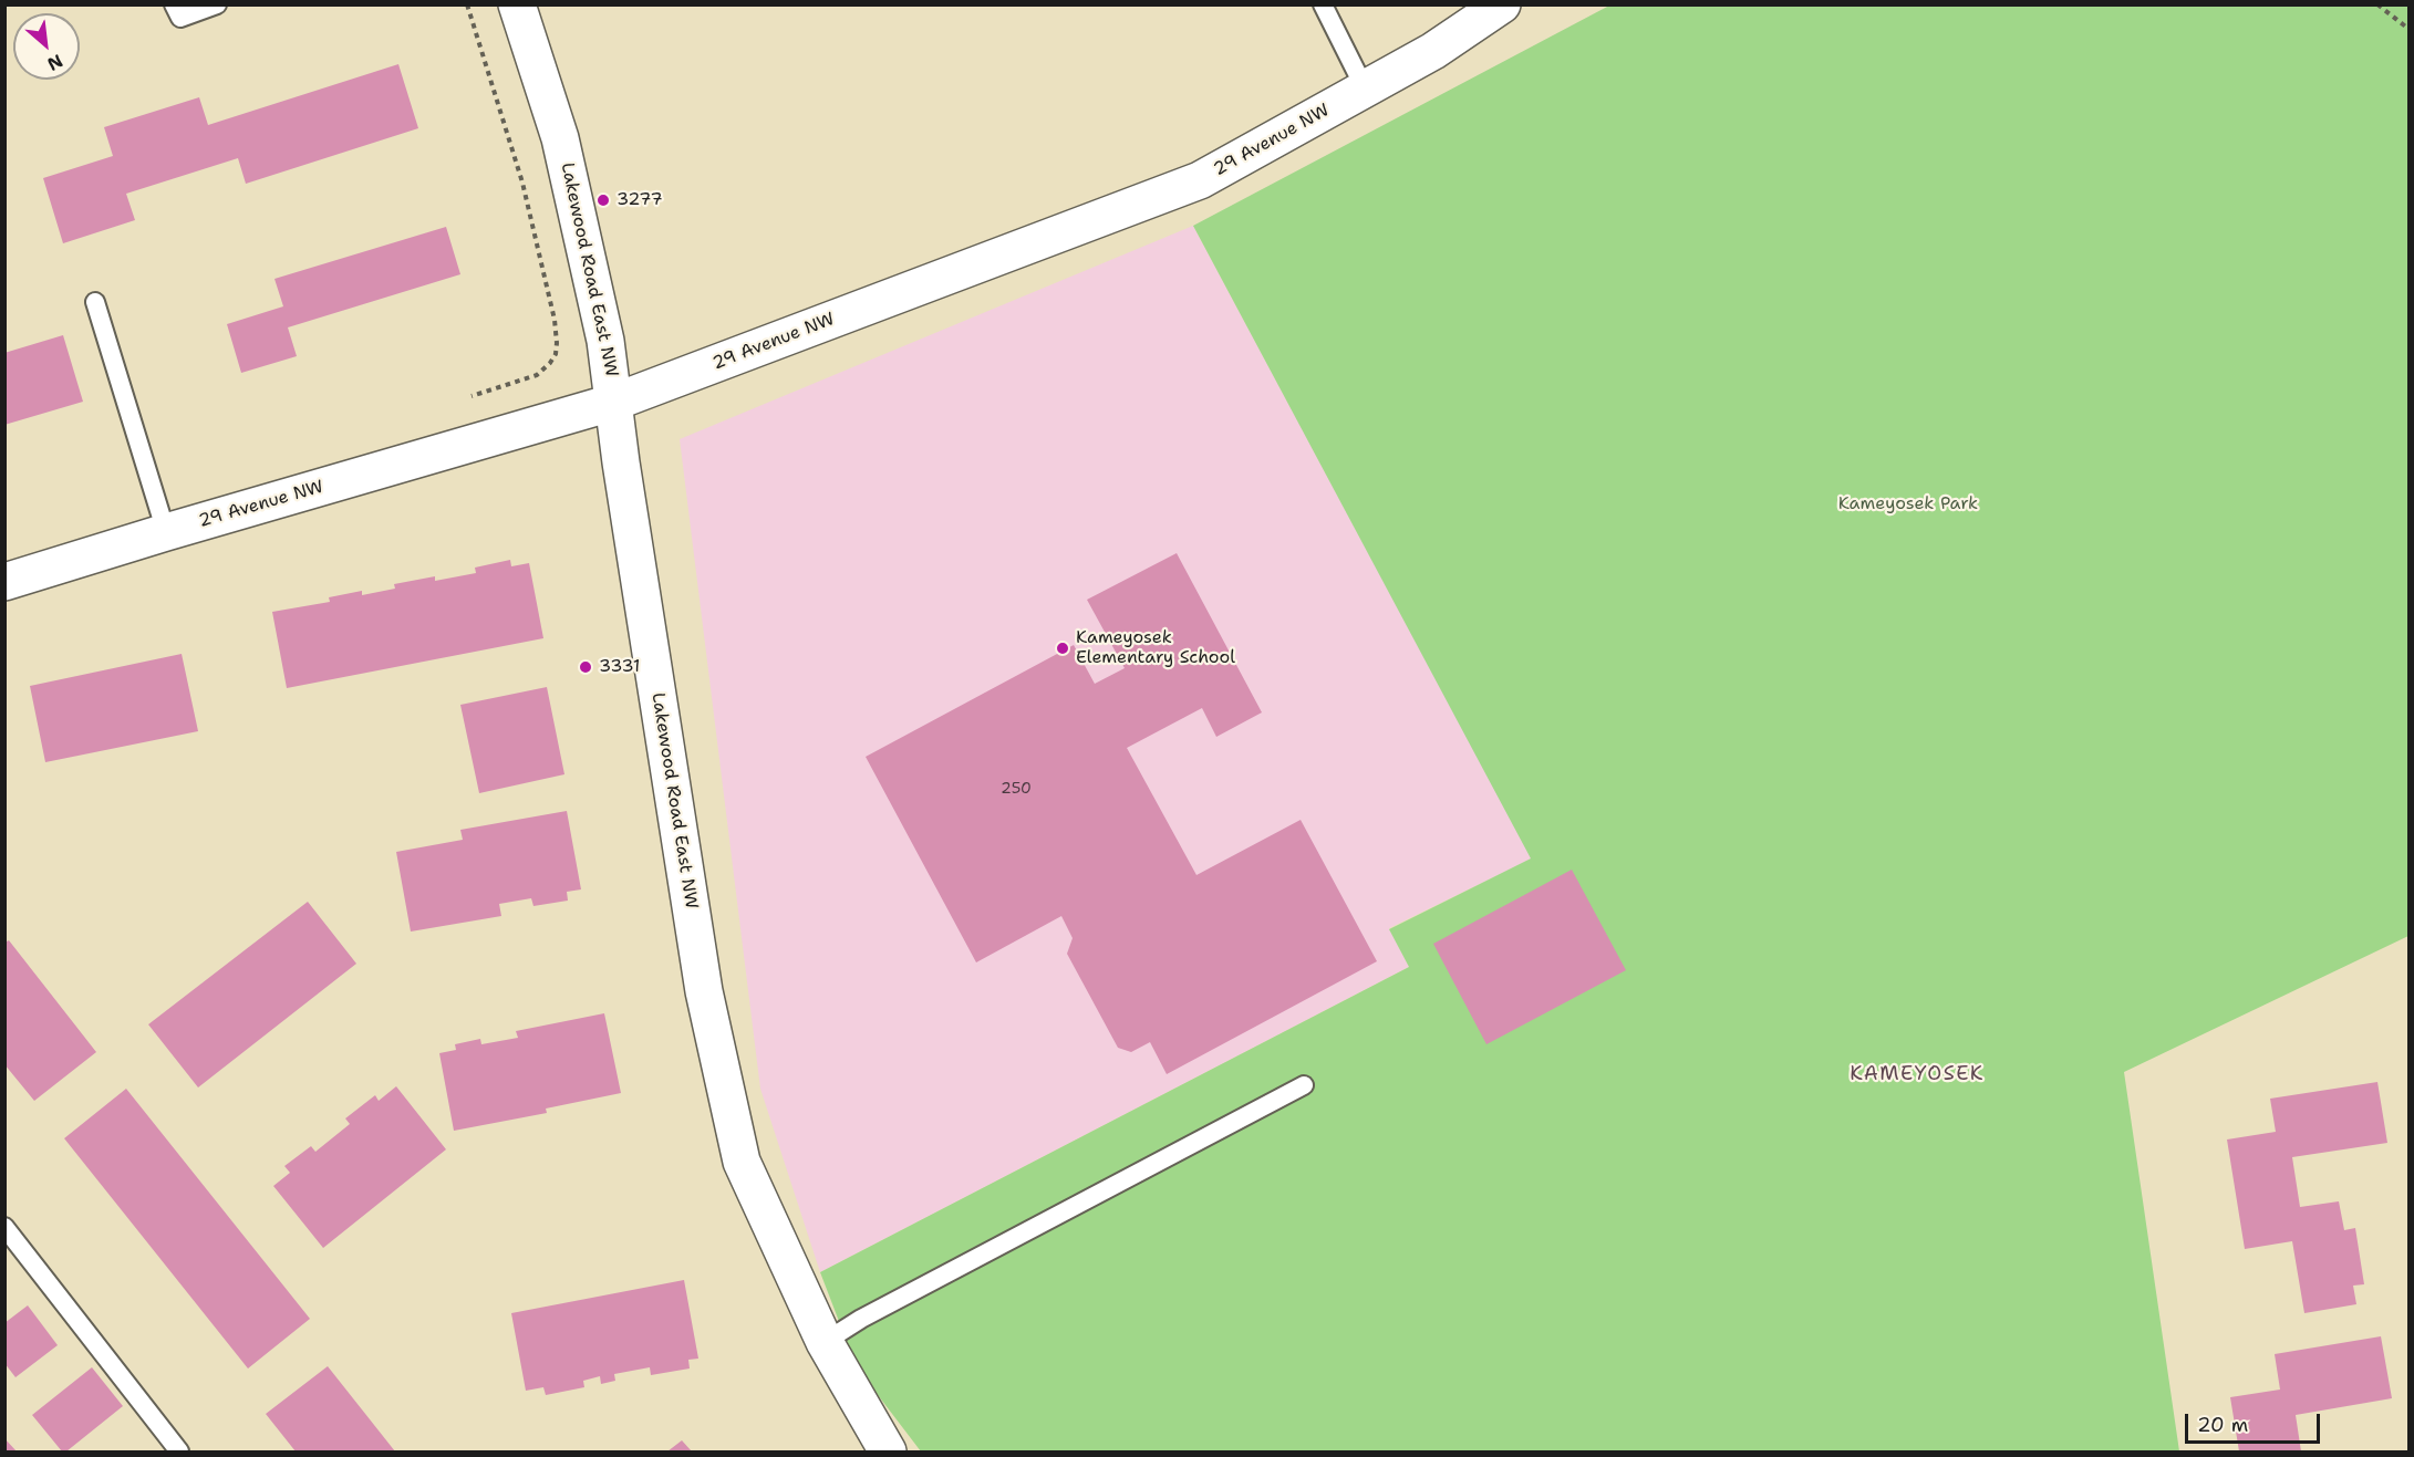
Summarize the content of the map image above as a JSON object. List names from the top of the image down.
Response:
{
  "streets": {
    "street": ["29 Avenue NW", "Lakewood Road East NW"]
  },
  "crossings": [
    ["29 Avenue NW", "Lakewood Road East NW"]
  ],
  "districts": ["KAMEYOSEK"],
  "parks": ["Kameyosek Park"],
  "places": ["3277", "Kameyosek Elementary School", "3331"],
  "house_numbers": ["250"],
  "scale_bar": "20 m",
  "north": "bottom right"
}
